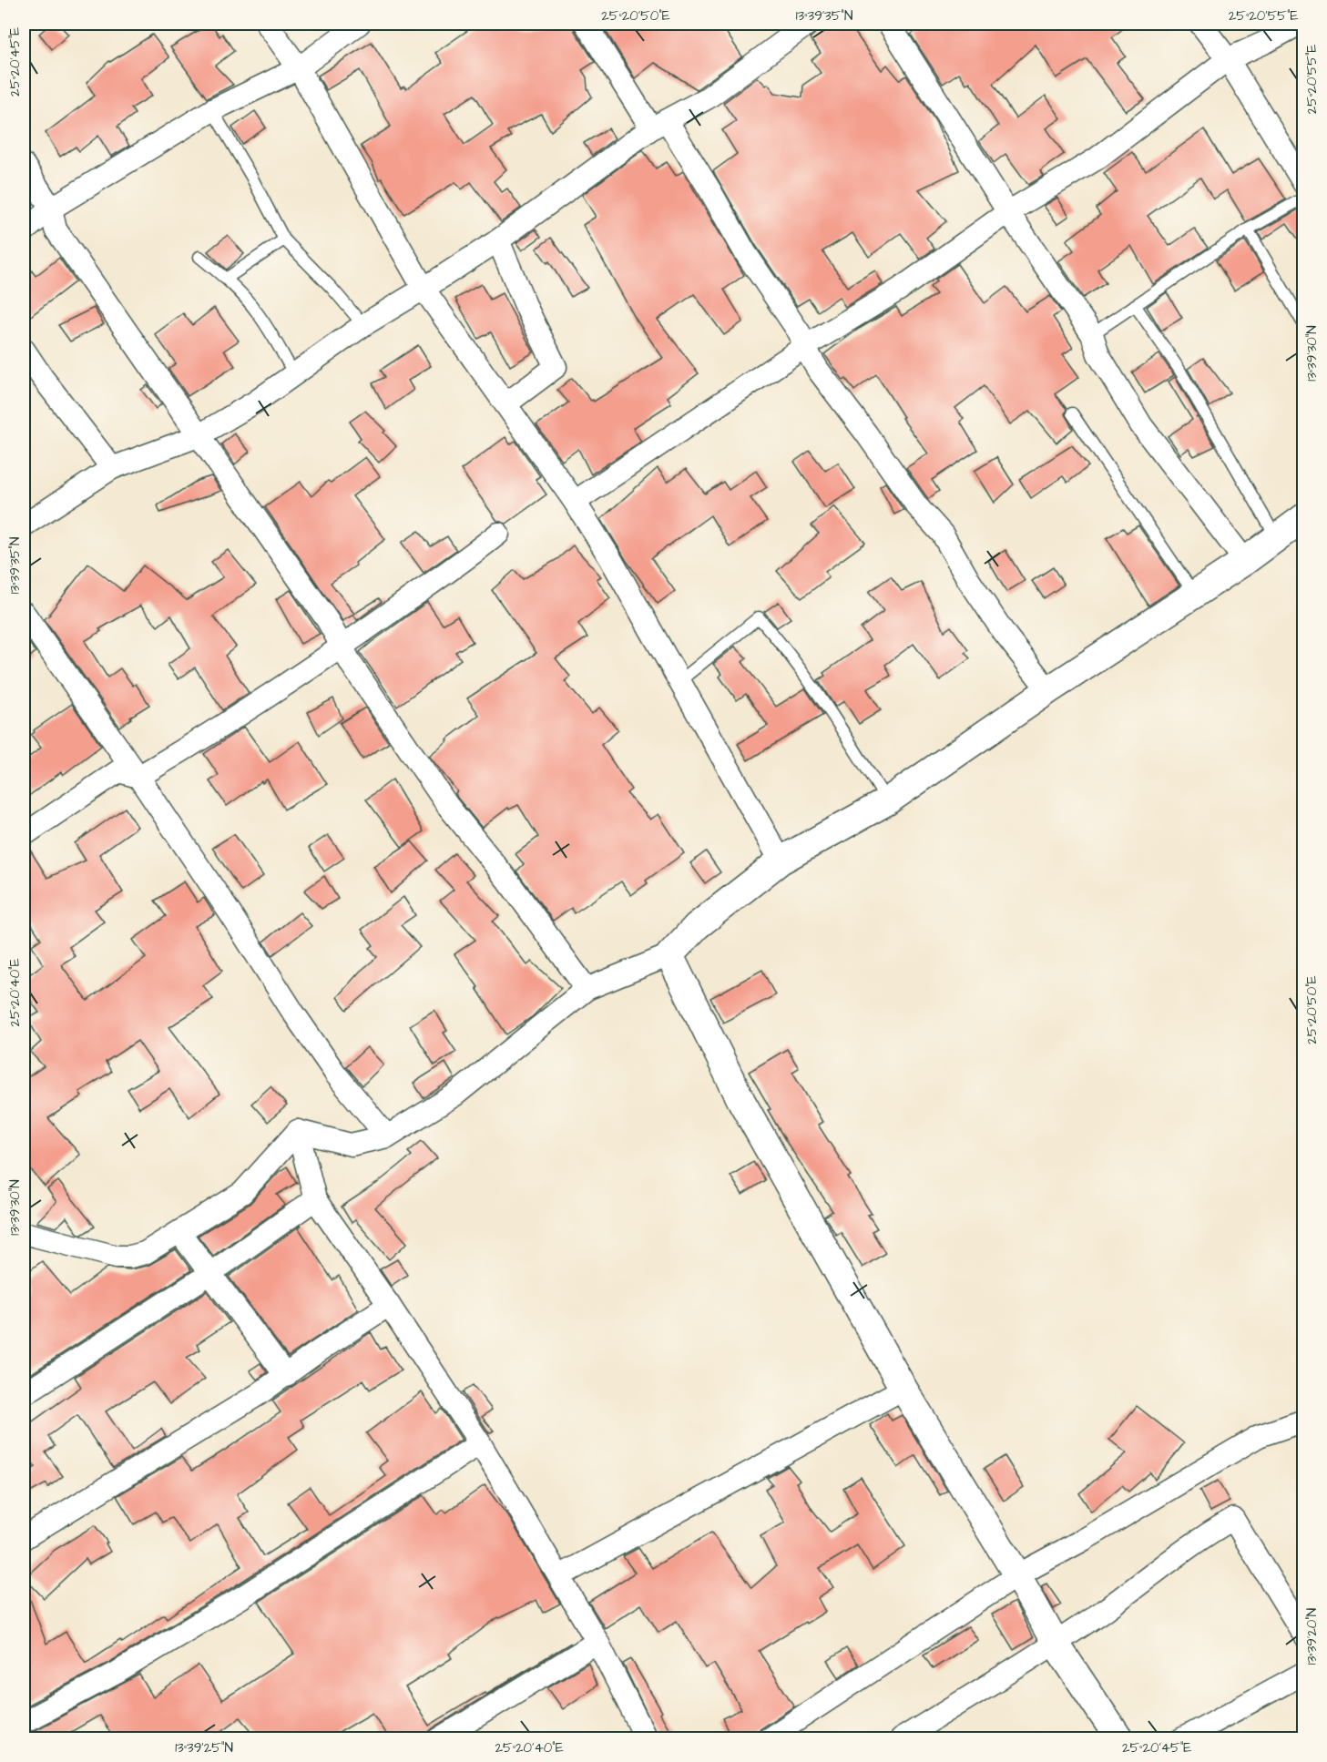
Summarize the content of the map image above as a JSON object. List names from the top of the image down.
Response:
{
  "coordinates": [
    "25°20'50\"E",
    "13°39'35\"N",
    "25°20'55\"E",
    "25°20'45\"E",
    "13°39'30\"N",
    "25°20'40\"E",
    "13°39'20\"N",
    "13°39'25\"N"
  ]
}
